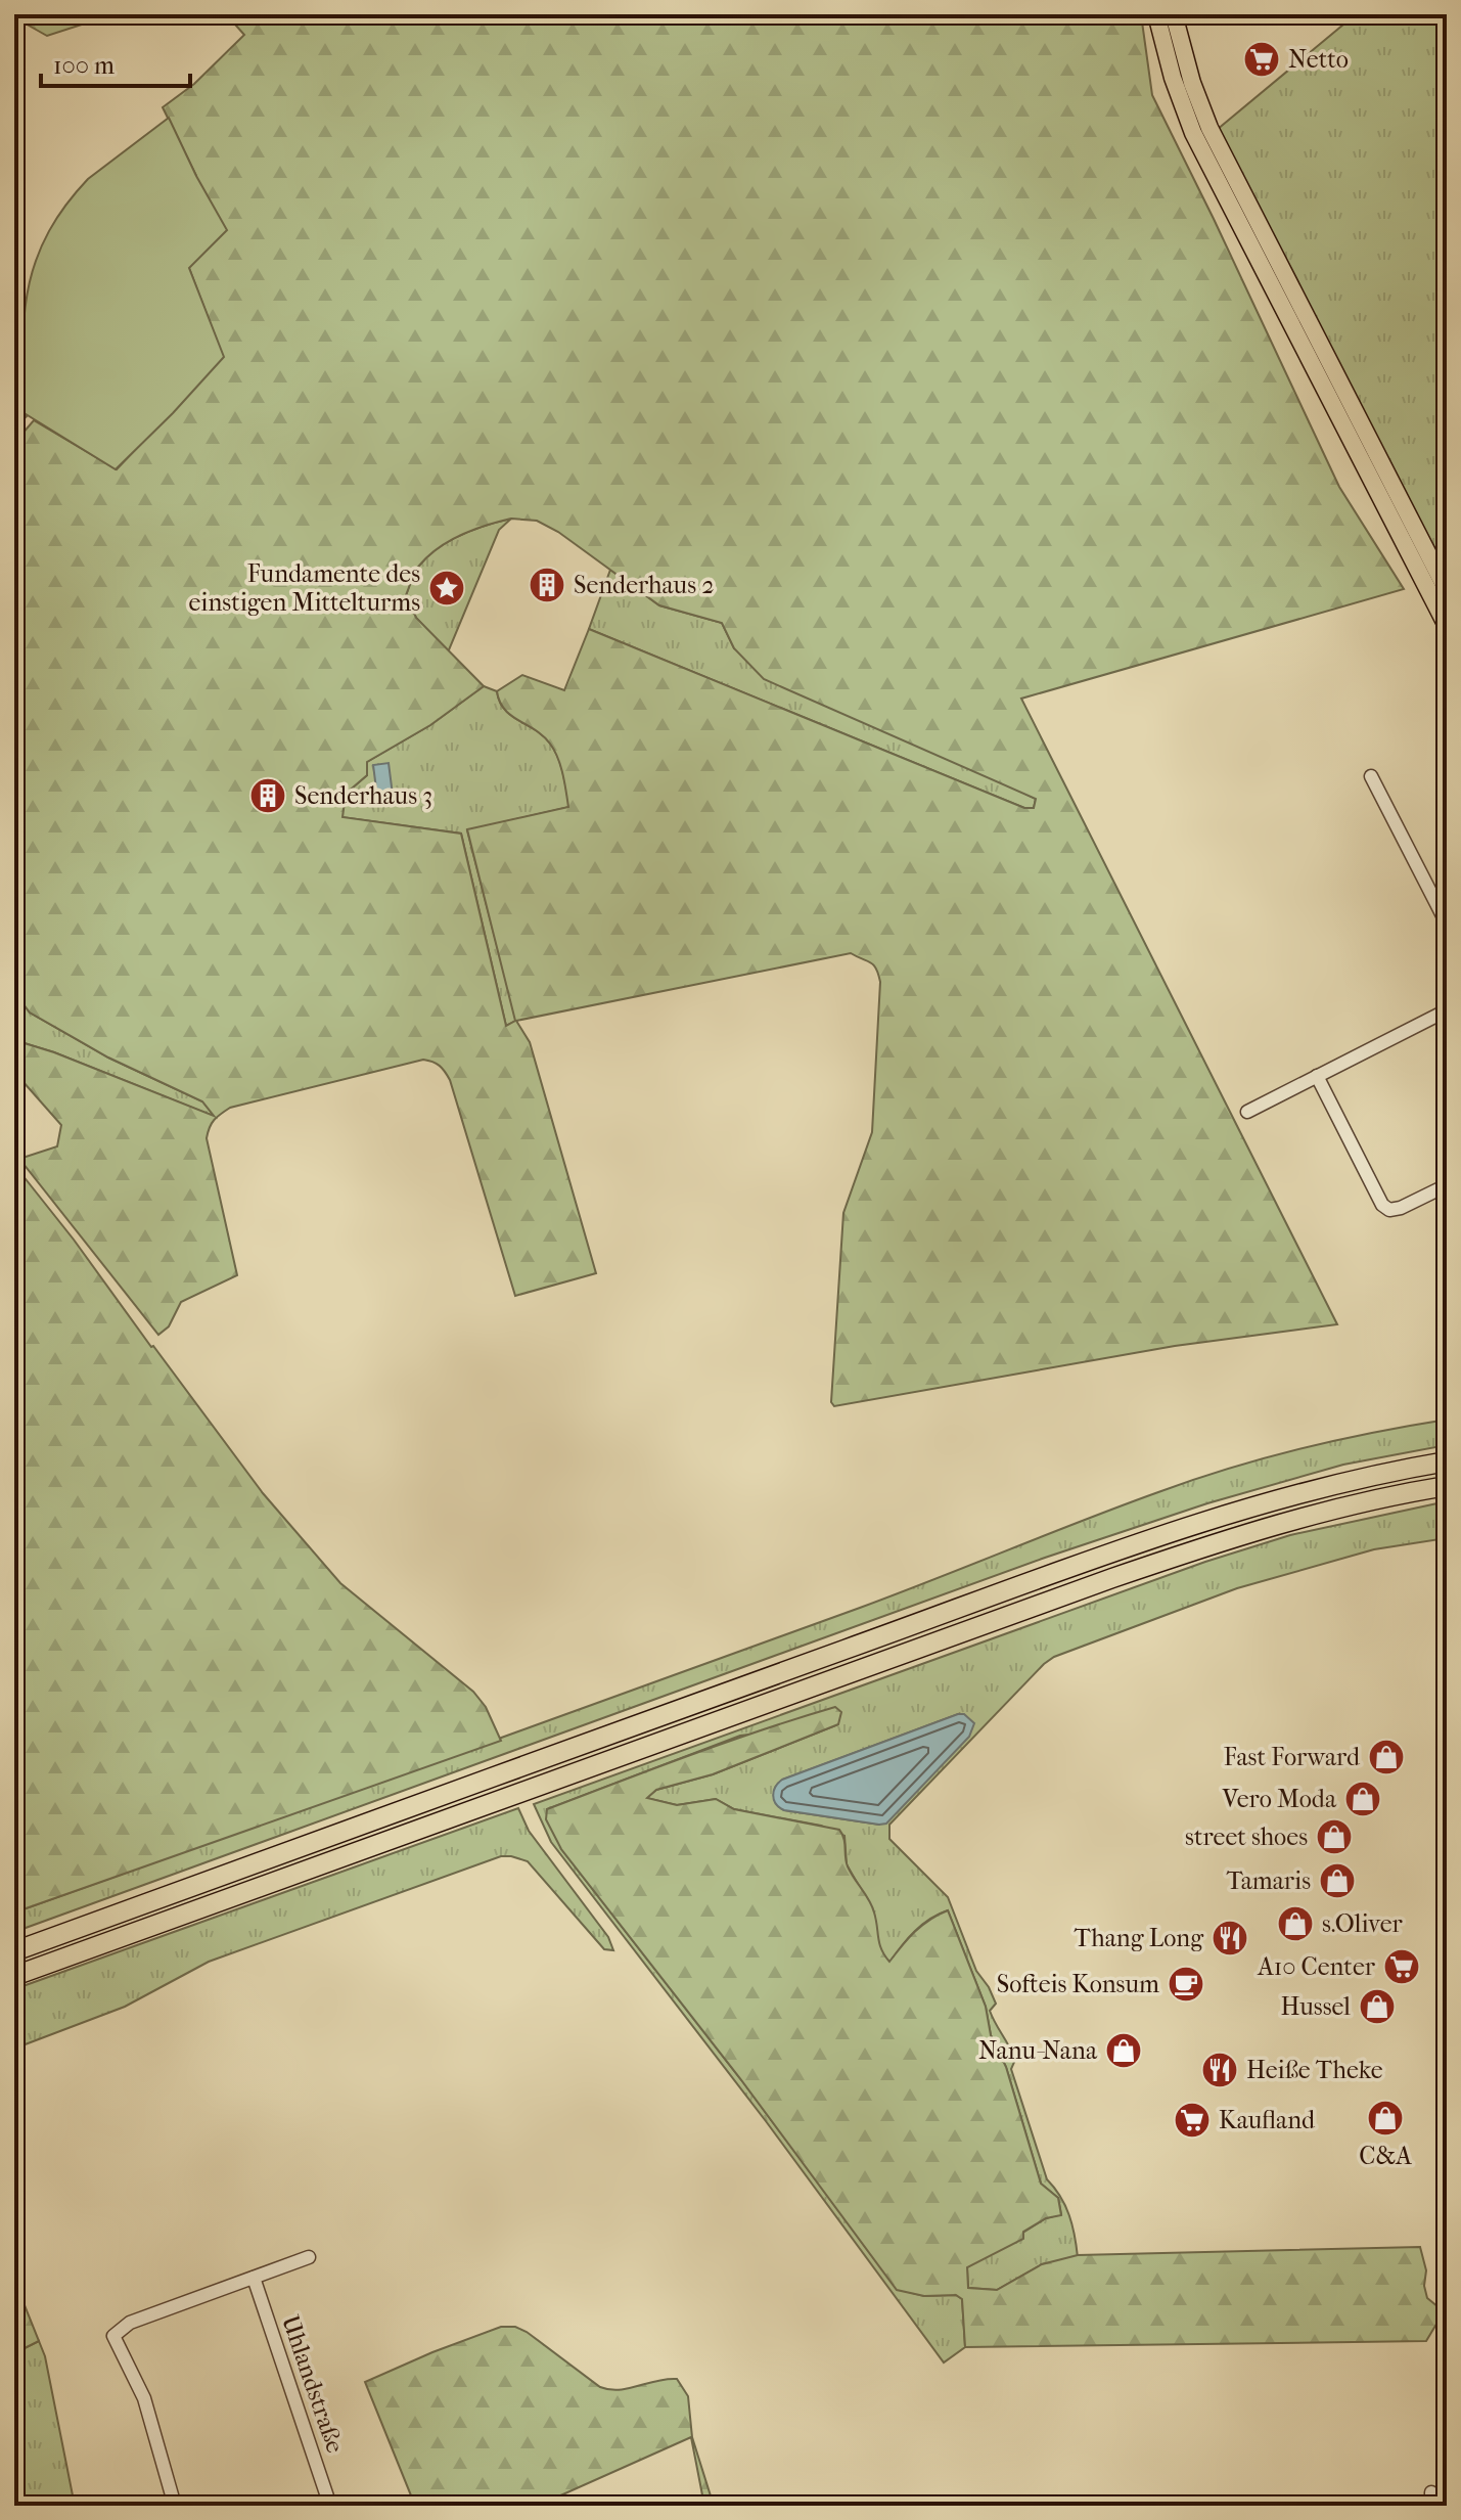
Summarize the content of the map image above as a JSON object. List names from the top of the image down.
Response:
{
  "streets": {
    "street": ["Uhlandstraße"]
  },
  "places": {
    "supermarket": ["Netto", "A10 Center", "Kaufland"],
    "building": ["Senderhaus 2", "Senderhaus 3"],
    "place": ["Fundamente des einstigen Mittelturms"],
    "shop": [
      "Fast Forward",
      "Vero Moda",
      "street shoes",
      "Tamaris",
      "s.Oliver",
      "Hussel",
      "Nanu-Nana",
      "C&A"
    ],
    "restaurant": ["Thang Long", "Heiße Theke"],
    "cafe": ["Softeis Konsum"]
  },
  "scale_bar": "100 m"
}
